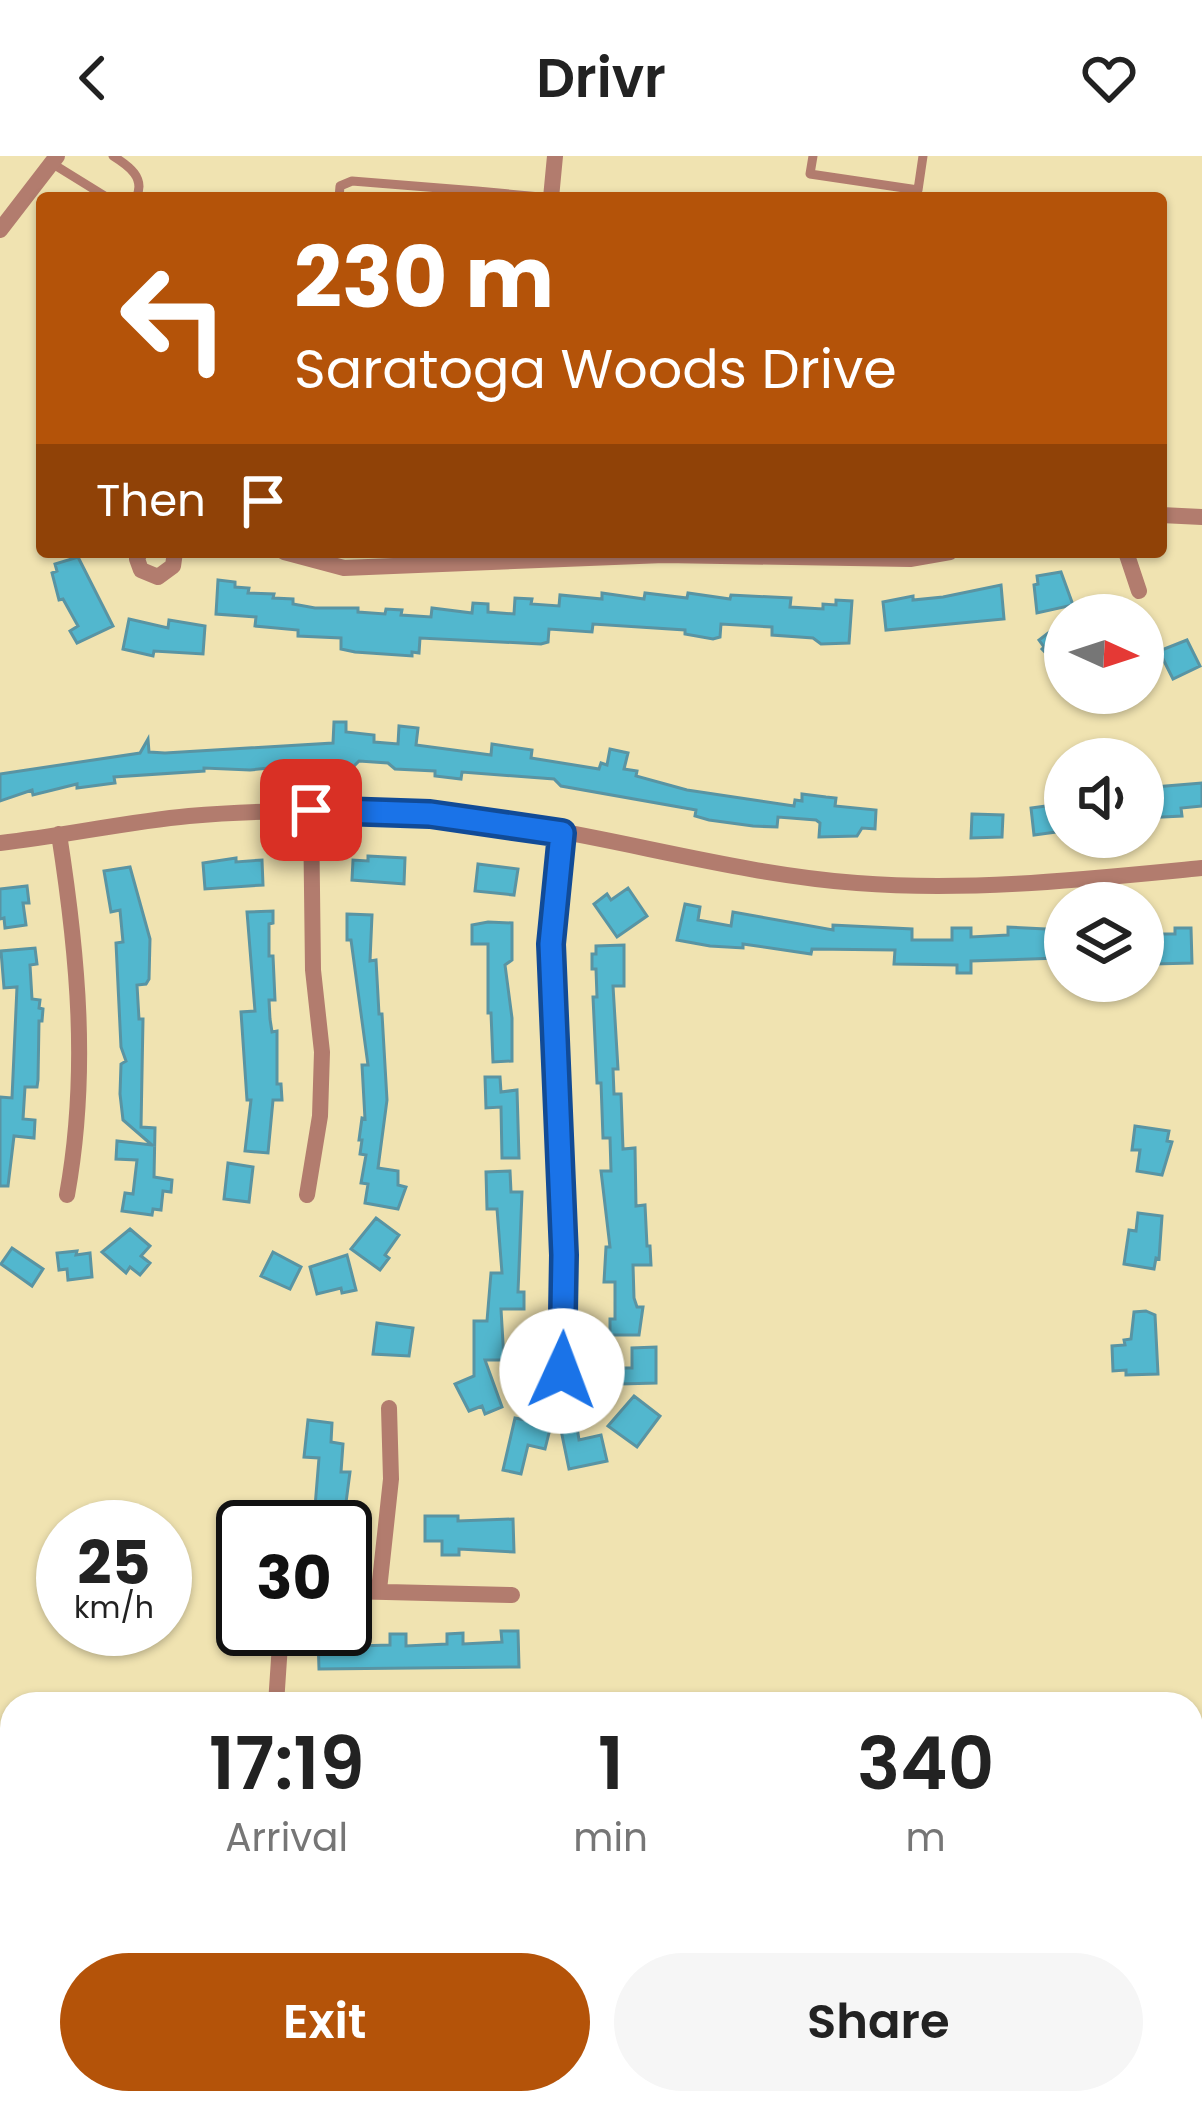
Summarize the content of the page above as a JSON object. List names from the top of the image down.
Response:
{
  "north": "right",
  "page": {
    "header": "Drivr",
    "turn": ["230 m", "Saratoga Woods Drive"],
    "then": "Then",
    "speed": "25 km/h",
    "limit": "30",
    "eta": [
      "17:19",
      "Arrival",
      "1",
      "min",
      "340",
      "m"
    ],
    "buttons": ["Exit", "Share"]
  }
}
